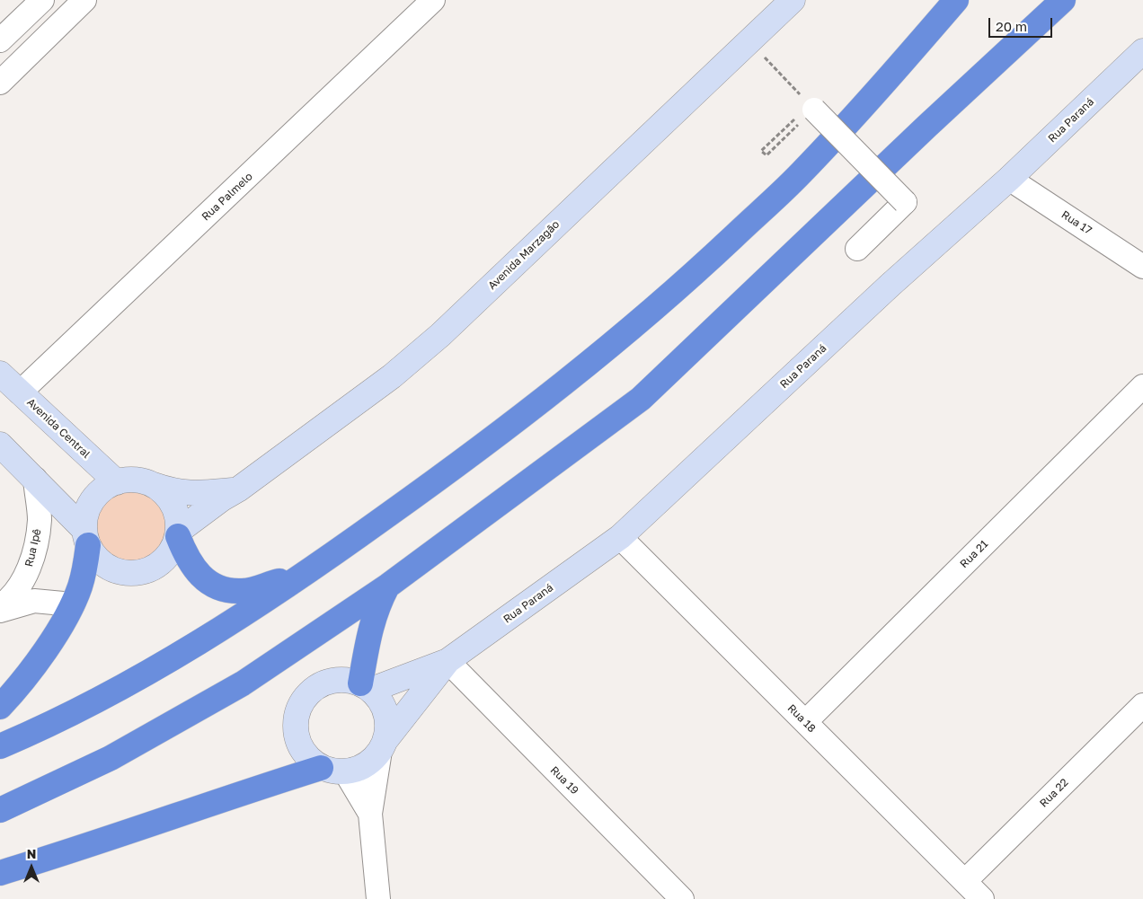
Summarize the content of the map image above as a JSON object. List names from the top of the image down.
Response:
{
  "streets": {
    "main road": ["Rua Paraná", "Avenida Marzagão", "Avenida Central"],
    "street": [
      "Rua Palmelo",
      "Rua 17",
      "Rua Ipê",
      "Rua 21",
      "Rua 18",
      "Rua 19",
      "Rua 22"
    ]
  },
  "crossings": [
    ["Rua Paraná", "Rua 17"],
    ["Rua Paraná", "Rua 18"],
    ["Rua Paraná", "Rua 19"],
    ["Rua Palmelo", "Avenida Central"],
    ["Avenida Marzagão", "Avenida Central"],
    ["Rua 21", "Rua 18"],
    ["Rua 18", "Rua 22"]
  ],
  "scale_bar": "20 m",
  "north": "top"
}
